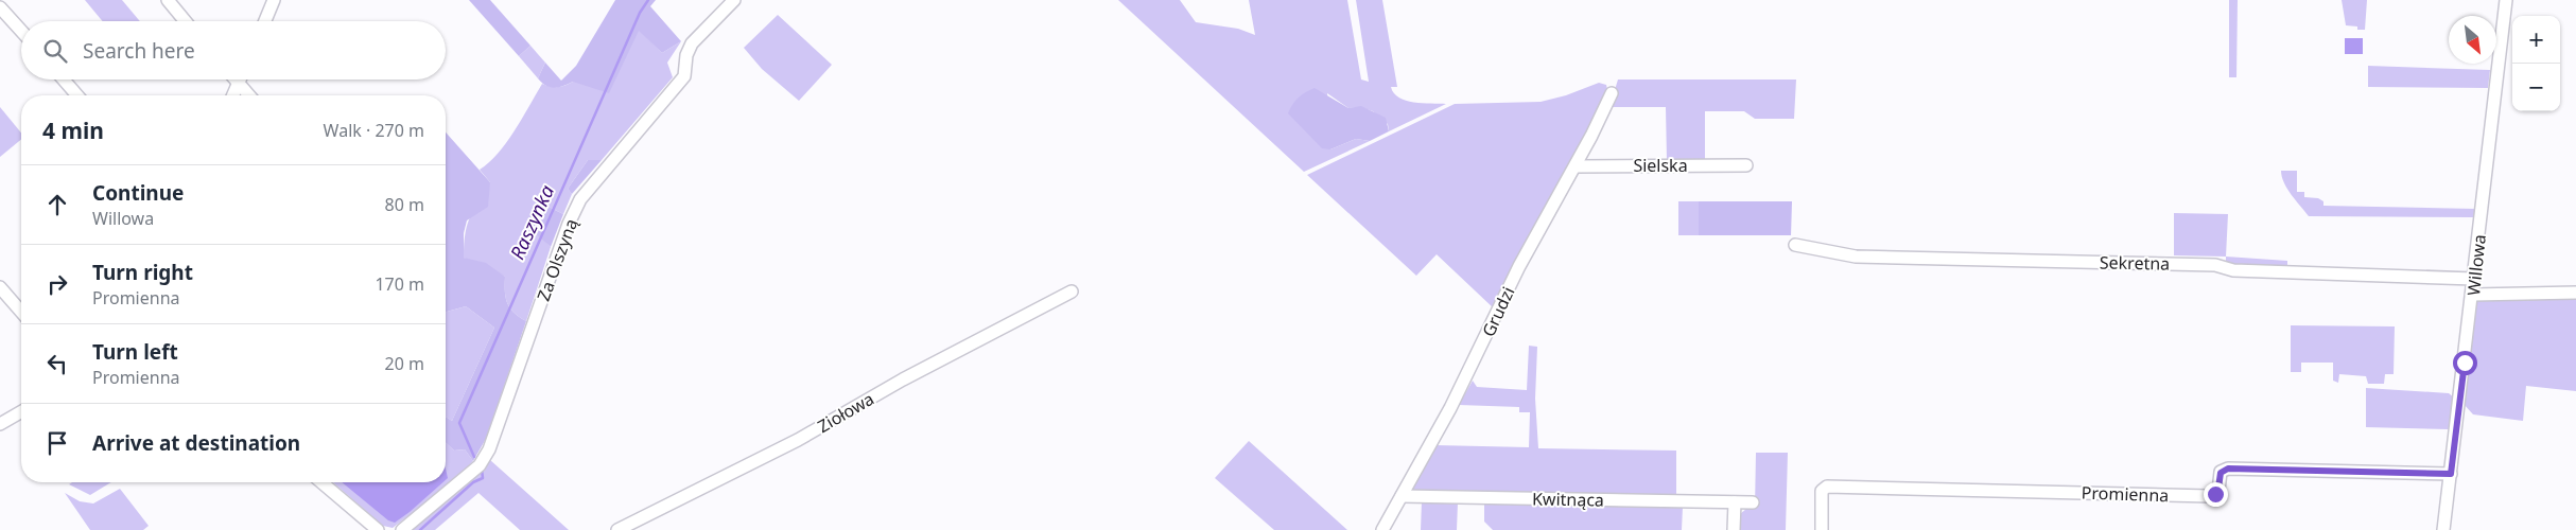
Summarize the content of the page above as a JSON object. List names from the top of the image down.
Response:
{
  "streets": {
    "street": [
      "Sielska",
      "Za Olszyną",
      "Sekretna",
      "Willowa",
      "Grudzi",
      "Ziołowa",
      "Promienna",
      "Kwitnąca"
    ]
  },
  "crossings": [
    ["Sielska", "Grudzi"],
    ["Sekretna", "Willowa"],
    ["Willowa", "Promienna"],
    ["Grudzi", "Kwitnąca"]
  ],
  "water": ["Raszynka"],
  "north": "bottom right",
  "page": {
    "map_buttons": ["+", "−"],
    "search": "Search here",
    "heading": ["4 min", "Walk · 270 m"],
    "list": [
      ["Continue", "Willowa", "80 m"],
      ["Turn right", "Promienna", "170 m"],
      ["Turn left", "Promienna", "20 m"],
      "Arrive at destination"
    ]
  }
}
